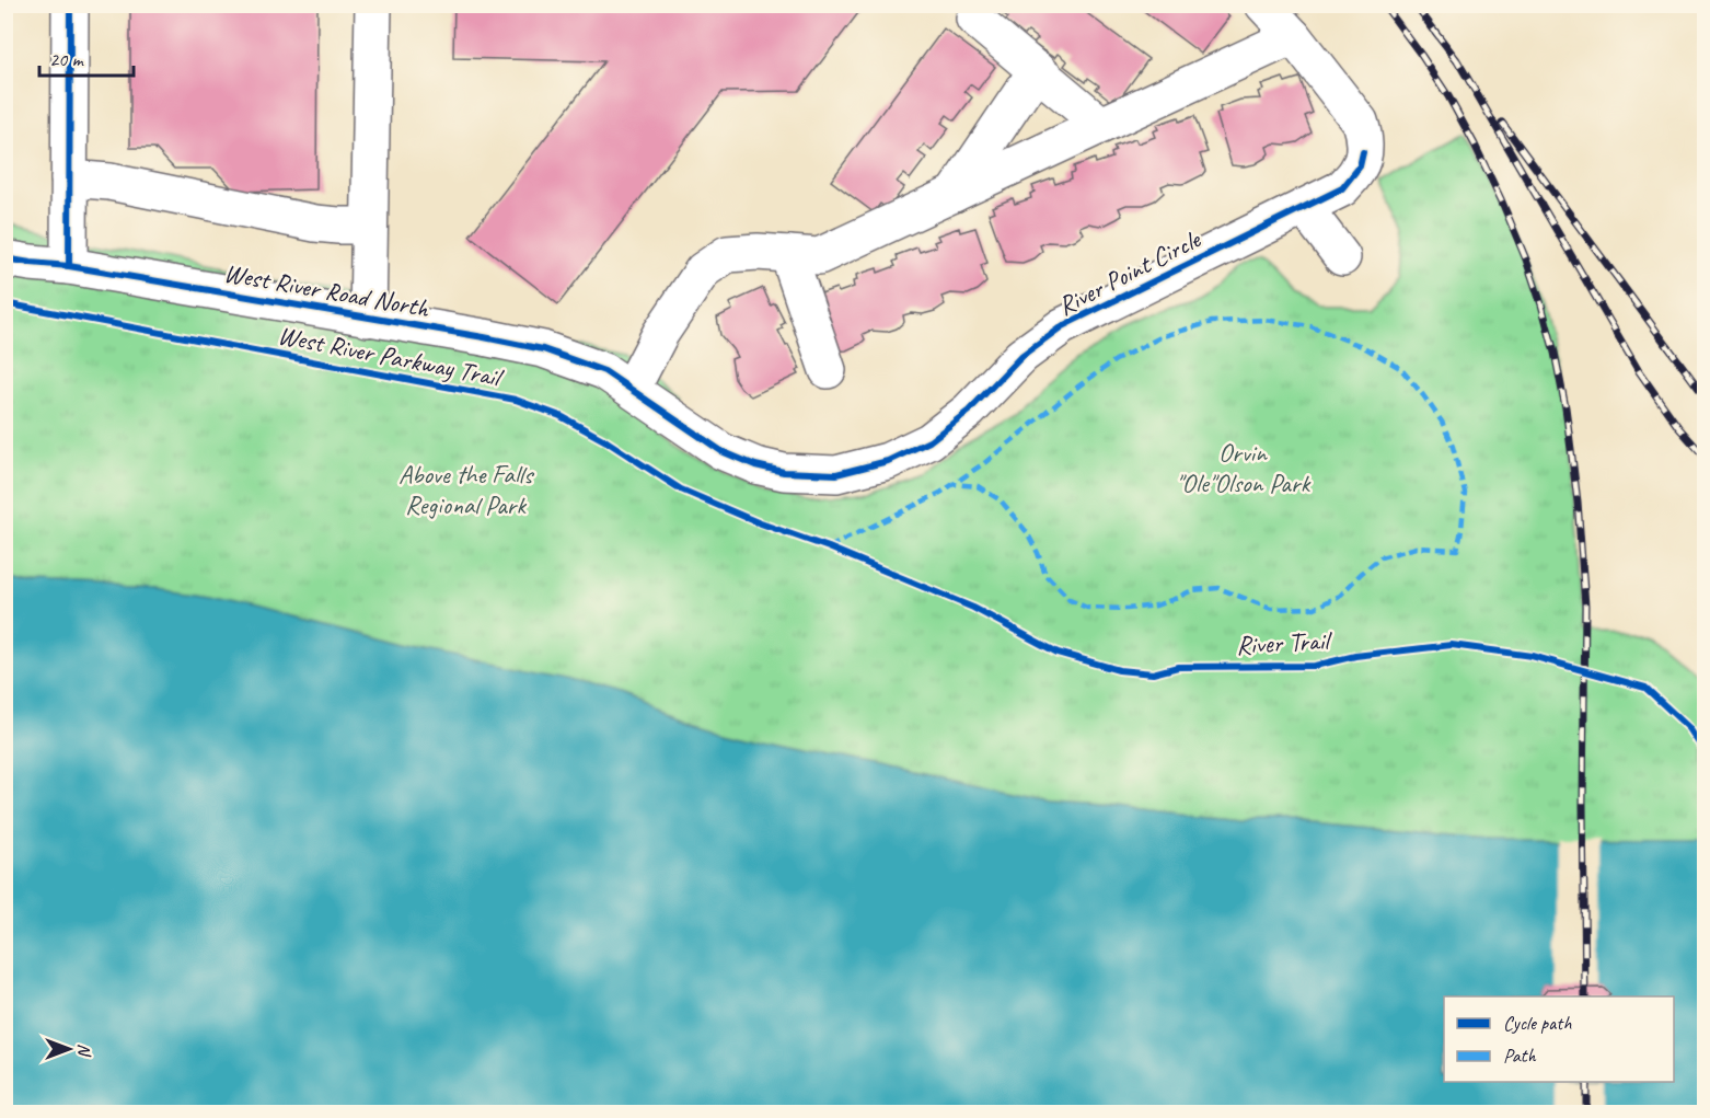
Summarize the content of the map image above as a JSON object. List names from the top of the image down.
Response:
{
  "streets": {
    "street": ["River Point Circle", "West River Road North"],
    "cycle path": ["West River Parkway Trail"]
  },
  "crossings": [
    ["River Point Circle", "West River Road North"]
  ],
  "parks": ["Orvin \"Ole\"Olson Park", "Above the Falls Regional Park"],
  "legend": ["Cycle path", "Path"],
  "scale_bar": "20 m",
  "north": "right"
}
